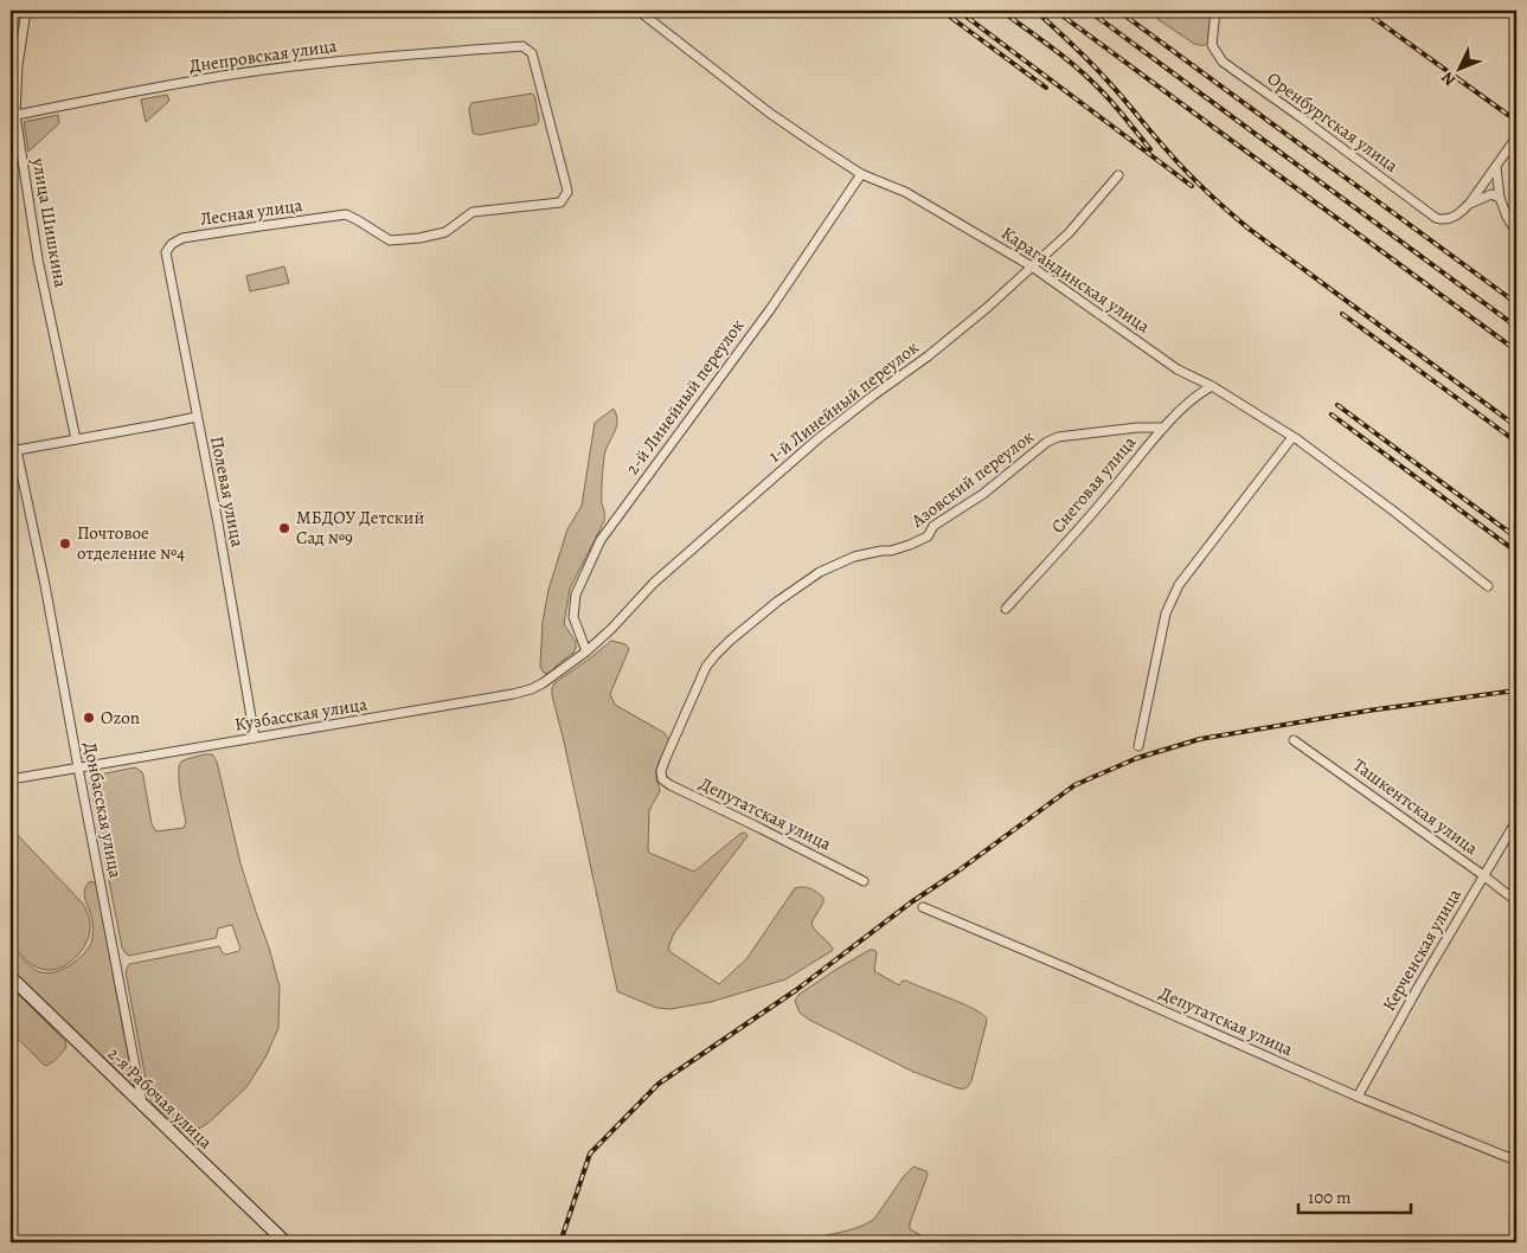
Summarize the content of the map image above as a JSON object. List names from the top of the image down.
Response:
{
  "streets": {
    "main road": ["2-я Рабочая улица"],
    "street": [
      "Днепровская улица",
      "Оренбургская улица",
      "Лесная улица",
      "улица Шишкина",
      "Карагандинская улица",
      "2-й Линейный переулок",
      "1-й Линейный переулок",
      "Азовский переулок",
      "Снеговая улица",
      "Полевая улица",
      "Кузбасская улица",
      "Ташкентская улица",
      "Донбасская улица",
      "Депутатская улица",
      "Керченская улица"
    ]
  },
  "crossings": [
    ["Днепровская улица", "Лесная улица"],
    ["Днепровская улица", "улица Шишкина"],
    ["Лесная улица", "Полевая улица"],
    ["Карагандинская улица", "2-й Линейный переулок"],
    ["Карагандинская улица", "1-й Линейный переулок"],
    ["Карагандинская улица", "Снеговая улица"],
    ["2-й Линейный переулок", "1-й Линейный переулок"],
    ["2-й Линейный переулок", "Кузбасская улица"],
    ["1-й Линейный переулок", "Кузбасская улица"],
    ["Азовский переулок", "Снеговая улица"],
    ["Азовский переулок", "Депутатская улица"],
    ["Полевая улица", "Кузбасская улица"],
    ["Кузбасская улица", "Донбасская улица"],
    ["Ташкентская улица", "Керченская улица"],
    ["Донбасская улица", "2-я Рабочая улица"],
    ["Депутатская улица", "Керченская улица"]
  ],
  "places": ["МБДОУ Детский Сад №9", "Почтовое отделение №4", "Ozon"],
  "scale_bar": "100 m",
  "north": "bottom left"
}
